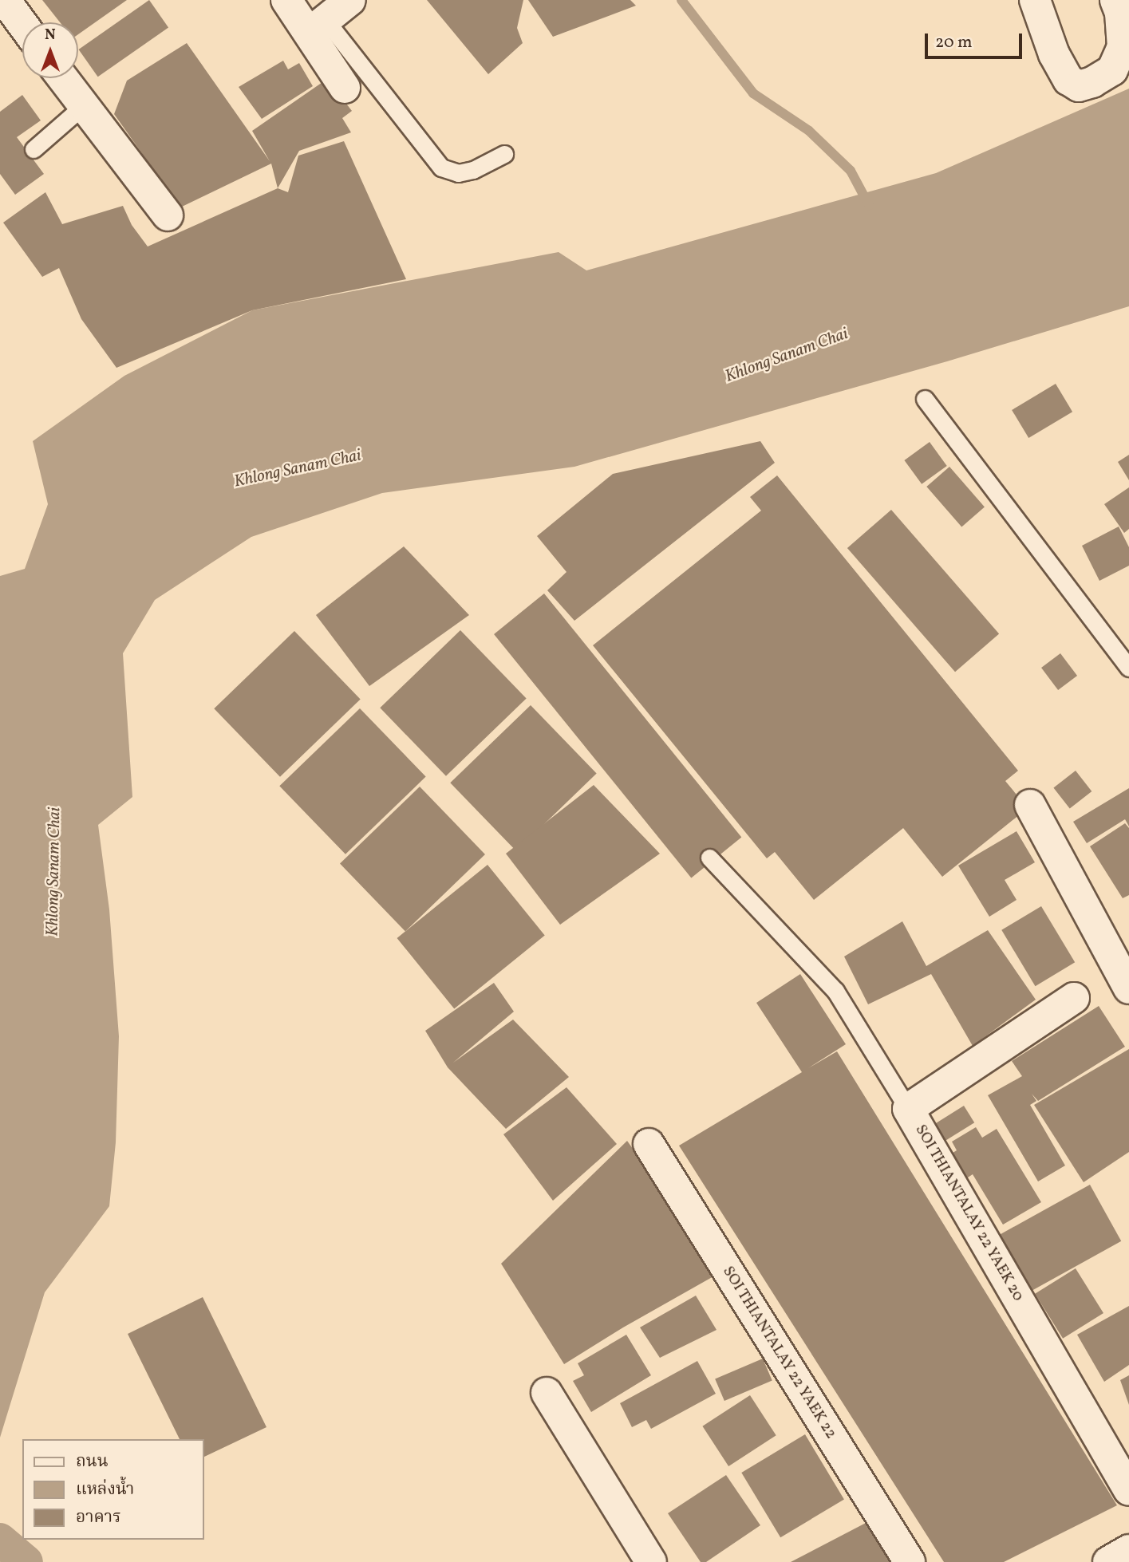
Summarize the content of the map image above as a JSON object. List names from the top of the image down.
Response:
{
  "streets": {
    "street": ["SOI THIANTALAY 22 YAEK 20", "SOI THIANTALAY 22 YAEK 22"]
  },
  "water": ["Khlong Sanam Chai"],
  "legend": ["ถนน", "แหล่งน้ำ", "อาคาร"],
  "scale_bar": "20 m",
  "north": "top"
}
